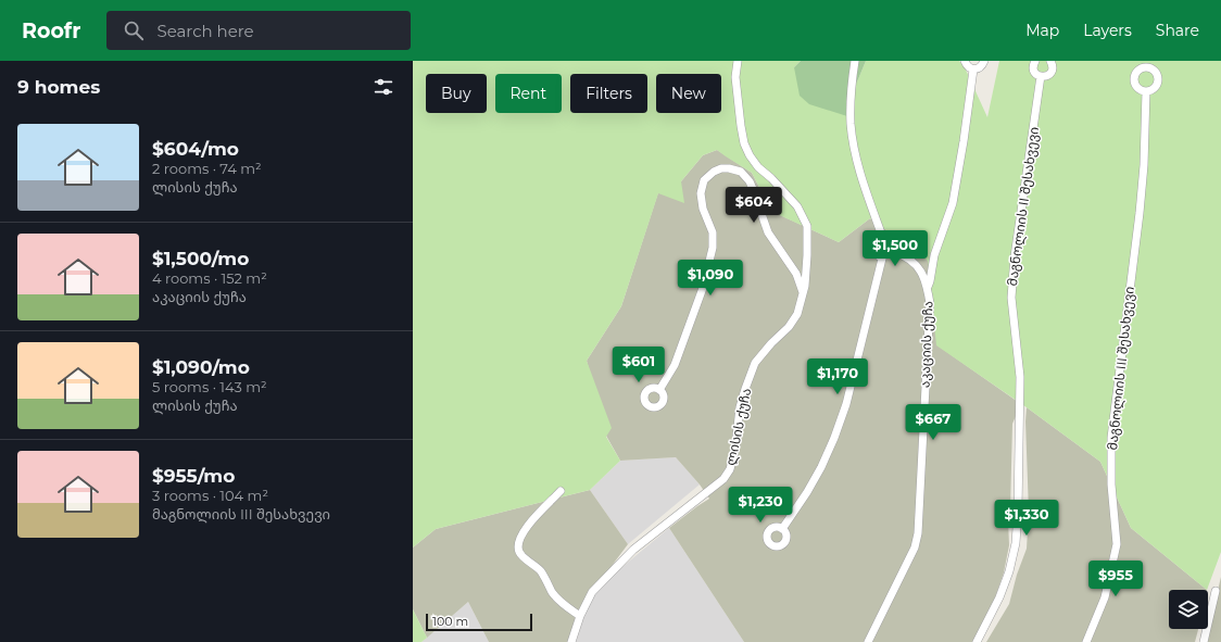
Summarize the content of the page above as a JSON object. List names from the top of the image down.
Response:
{
  "streets": {
    "street": [
      "მაგნოლიის II შესახვევი",
      "აკაციის ქუჩა",
      "მაგნოლიის III შესახვევი",
      "ლისის ქუჩა"
    ]
  },
  "scale_bar": "100 m",
  "page": {
    "header": "Roofr",
    "search": "Search here",
    "nav": ["Map", "Layers", "Share"],
    "heading": "9 homes",
    "chip": [
      "Buy",
      "Rent",
      "Filters",
      "New"
    ],
    "list": [
      {
        "name": "$604/mo",
        "note": "2 rooms · 74 m² · ლისის ქუჩა"
      },
      {
        "name": "$1,500/mo",
        "note": "4 rooms · 152 m² · აკაციის ქუჩა"
      },
      {
        "name": "$1,090/mo",
        "note": "5 rooms · 143 m² · ლისის ქუჩა"
      },
      {
        "name": "$955/mo",
        "note": "3 rooms · 104 m² · მაგნოლიის III შესახვევი"
      }
    ],
    "price": [
      "$604",
      "$1,500",
      "$1,090",
      "$601",
      "$1,170",
      "$667",
      "$1,230",
      "$1,330",
      "$955"
    ],
    "scale": "100 m"
  }
}
